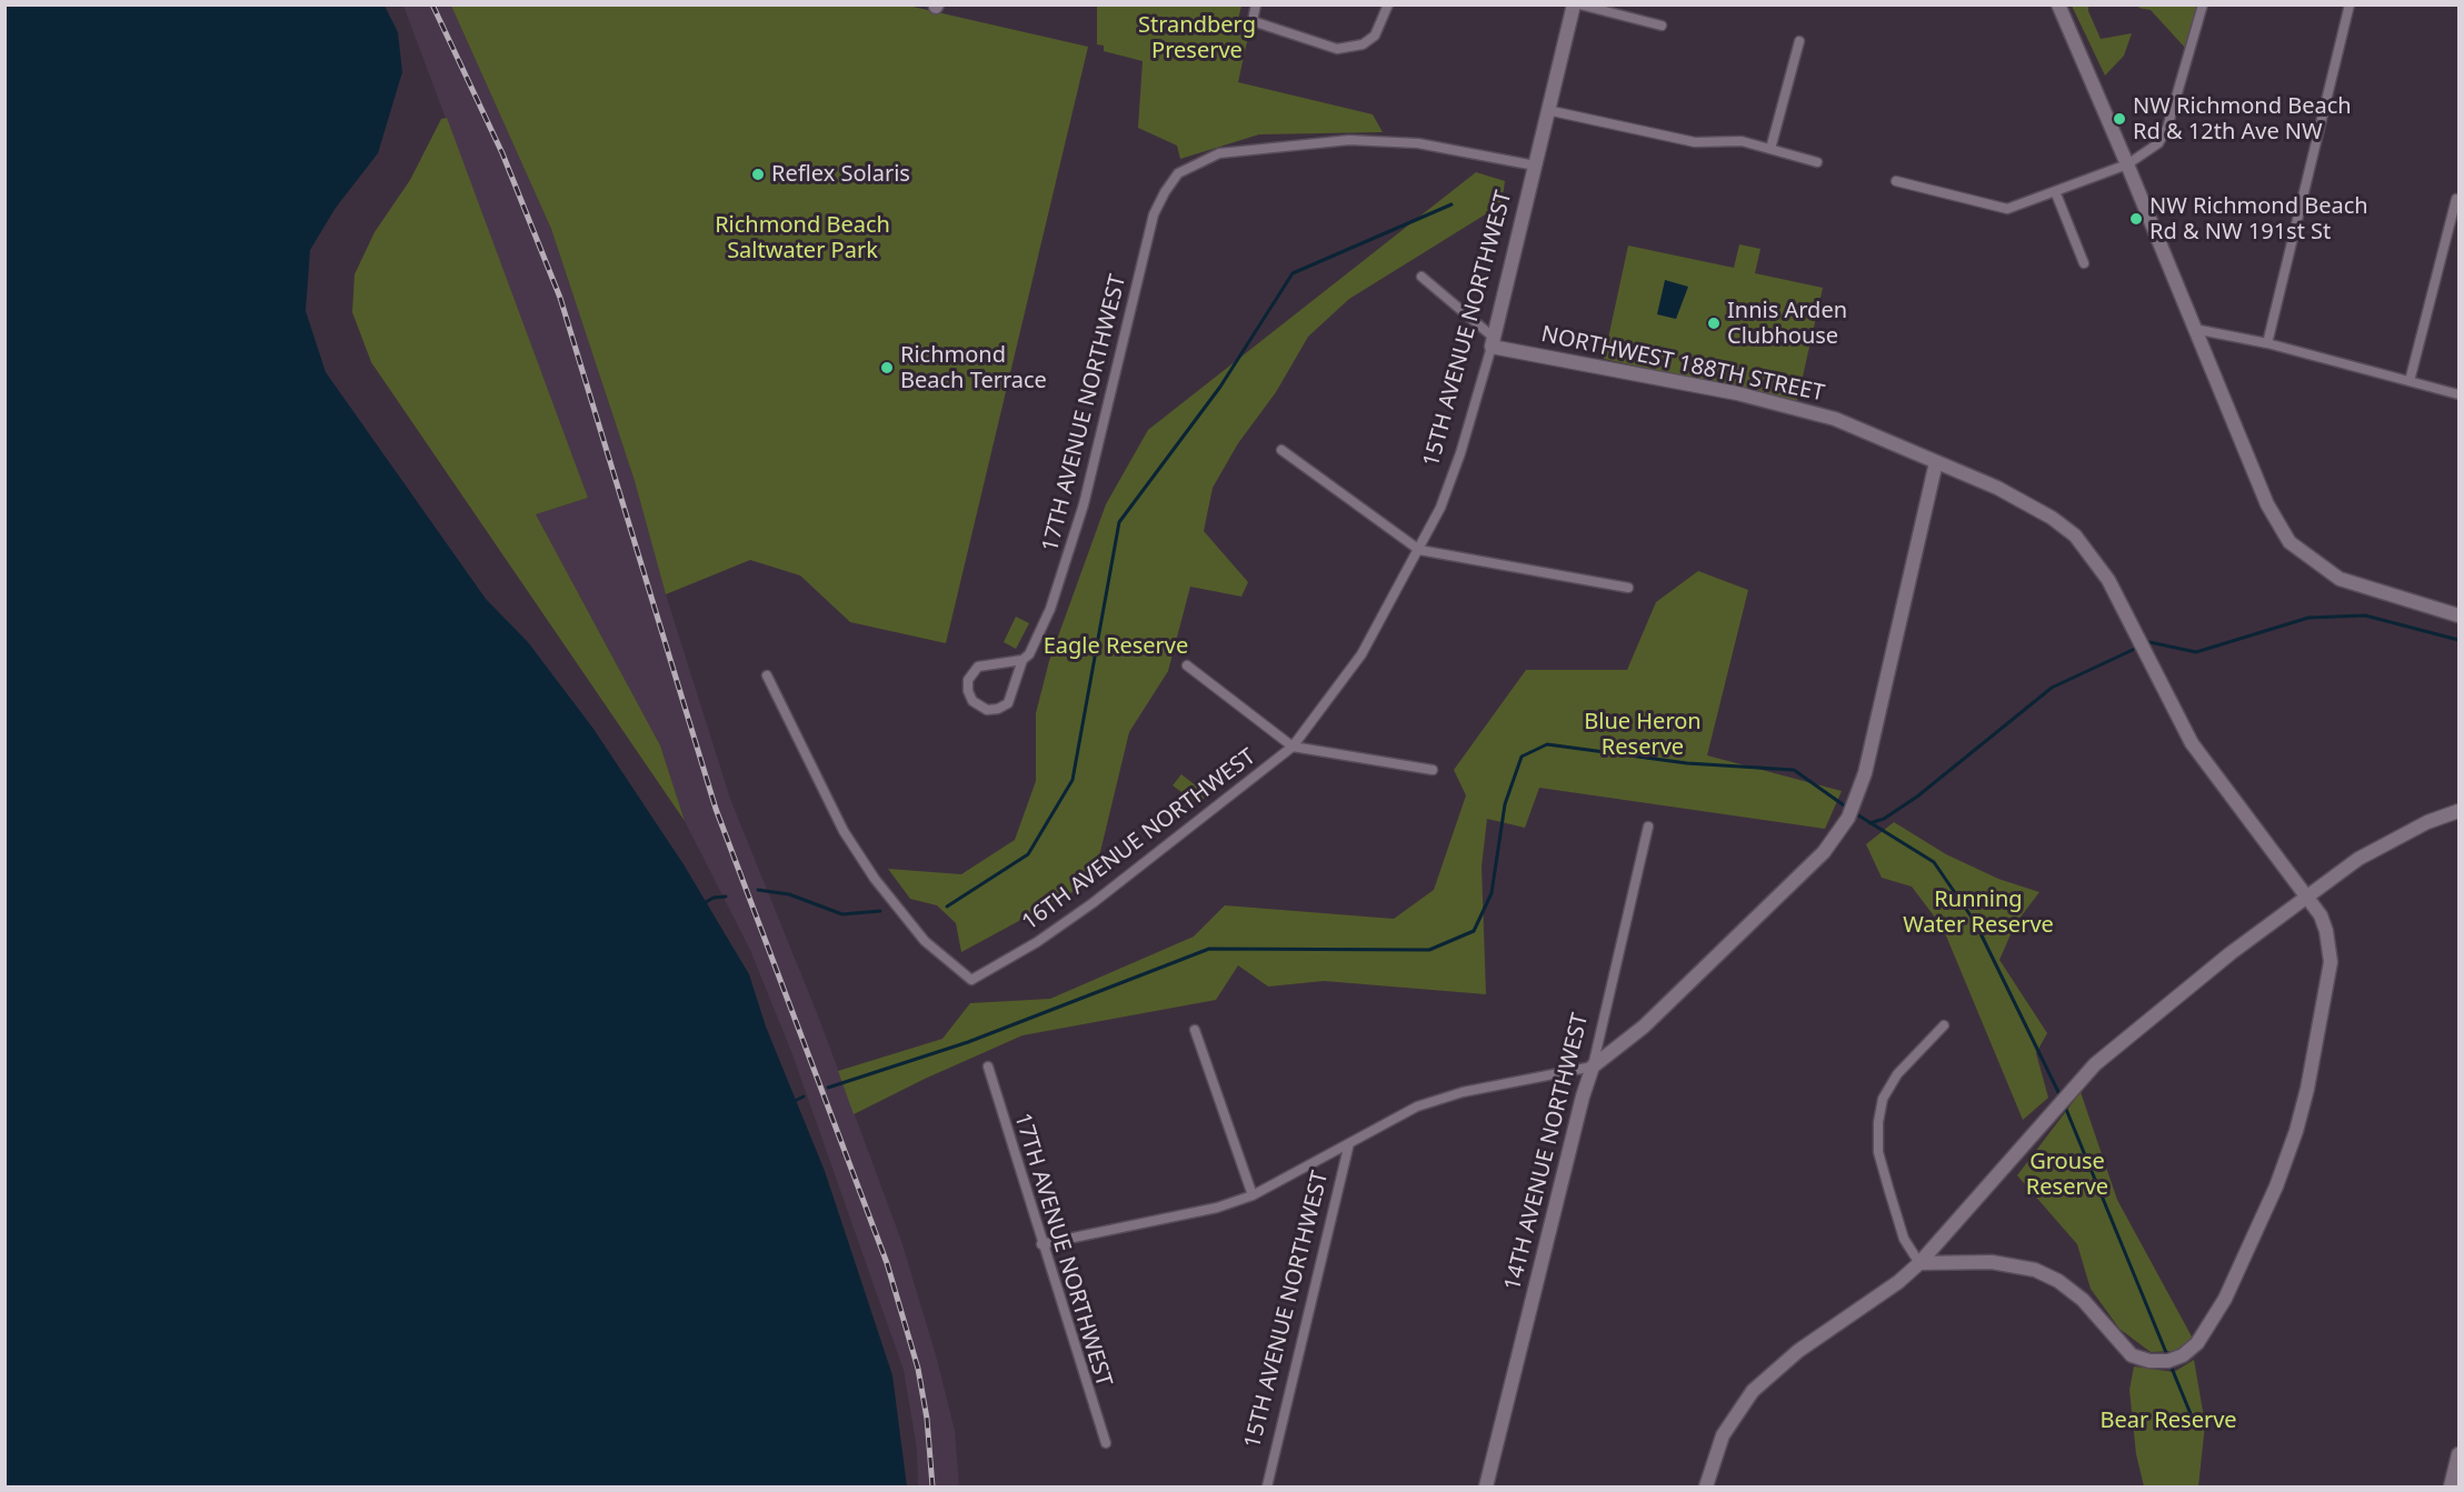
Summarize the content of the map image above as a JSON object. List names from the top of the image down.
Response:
{
  "streets": {
    "street": [
      "15TH AVENUE NORTHWEST",
      "NORTHWEST 188TH STREET",
      "17TH AVENUE NORTHWEST",
      "16TH AVENUE NORTHWEST",
      "14TH AVENUE NORTHWEST"
    ]
  },
  "crossings": [
    ["15TH AVENUE NORTHWEST", "NORTHWEST 188TH STREET"],
    ["15TH AVENUE NORTHWEST", "17TH AVENUE NORTHWEST"],
    ["15TH AVENUE NORTHWEST", "16TH AVENUE NORTHWEST"]
  ],
  "parks": [
    "Strandberg Preserve",
    "Richmond Beach Saltwater Park",
    "Eagle Reserve",
    "Blue Heron Reserve",
    "Running Water Reserve",
    "Grouse Reserve",
    "Bear Reserve"
  ],
  "places": [
    "NW Richmond Beach Rd & 12th Ave NW",
    "Reflex Solaris",
    "NW Richmond Beach Rd & NW 191st St",
    "Innis Arden Clubhouse",
    "Richmond Beach Terrace"
  ]
}
